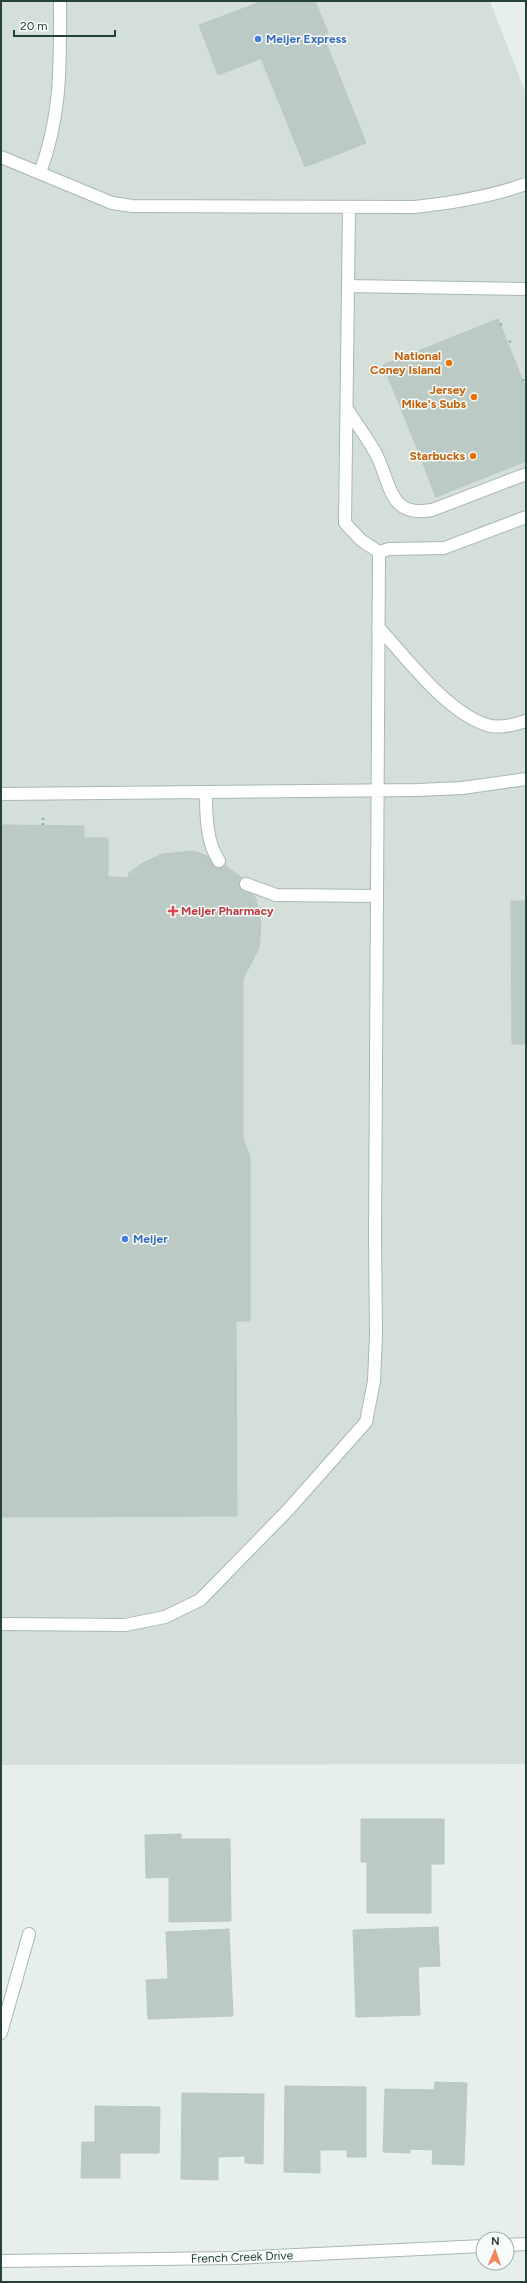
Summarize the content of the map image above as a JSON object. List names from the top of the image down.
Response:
{
  "streets": {
    "street": ["French Creek Drive"]
  },
  "places": {
    "other": [
      "Meijer Express",
      "National Coney Island",
      "Jersey Mike's Subs",
      "Starbucks",
      "Meijer"
    ],
    "health": ["Meijer Pharmacy"]
  },
  "scale_bar": "20 m",
  "north": "top"
}
